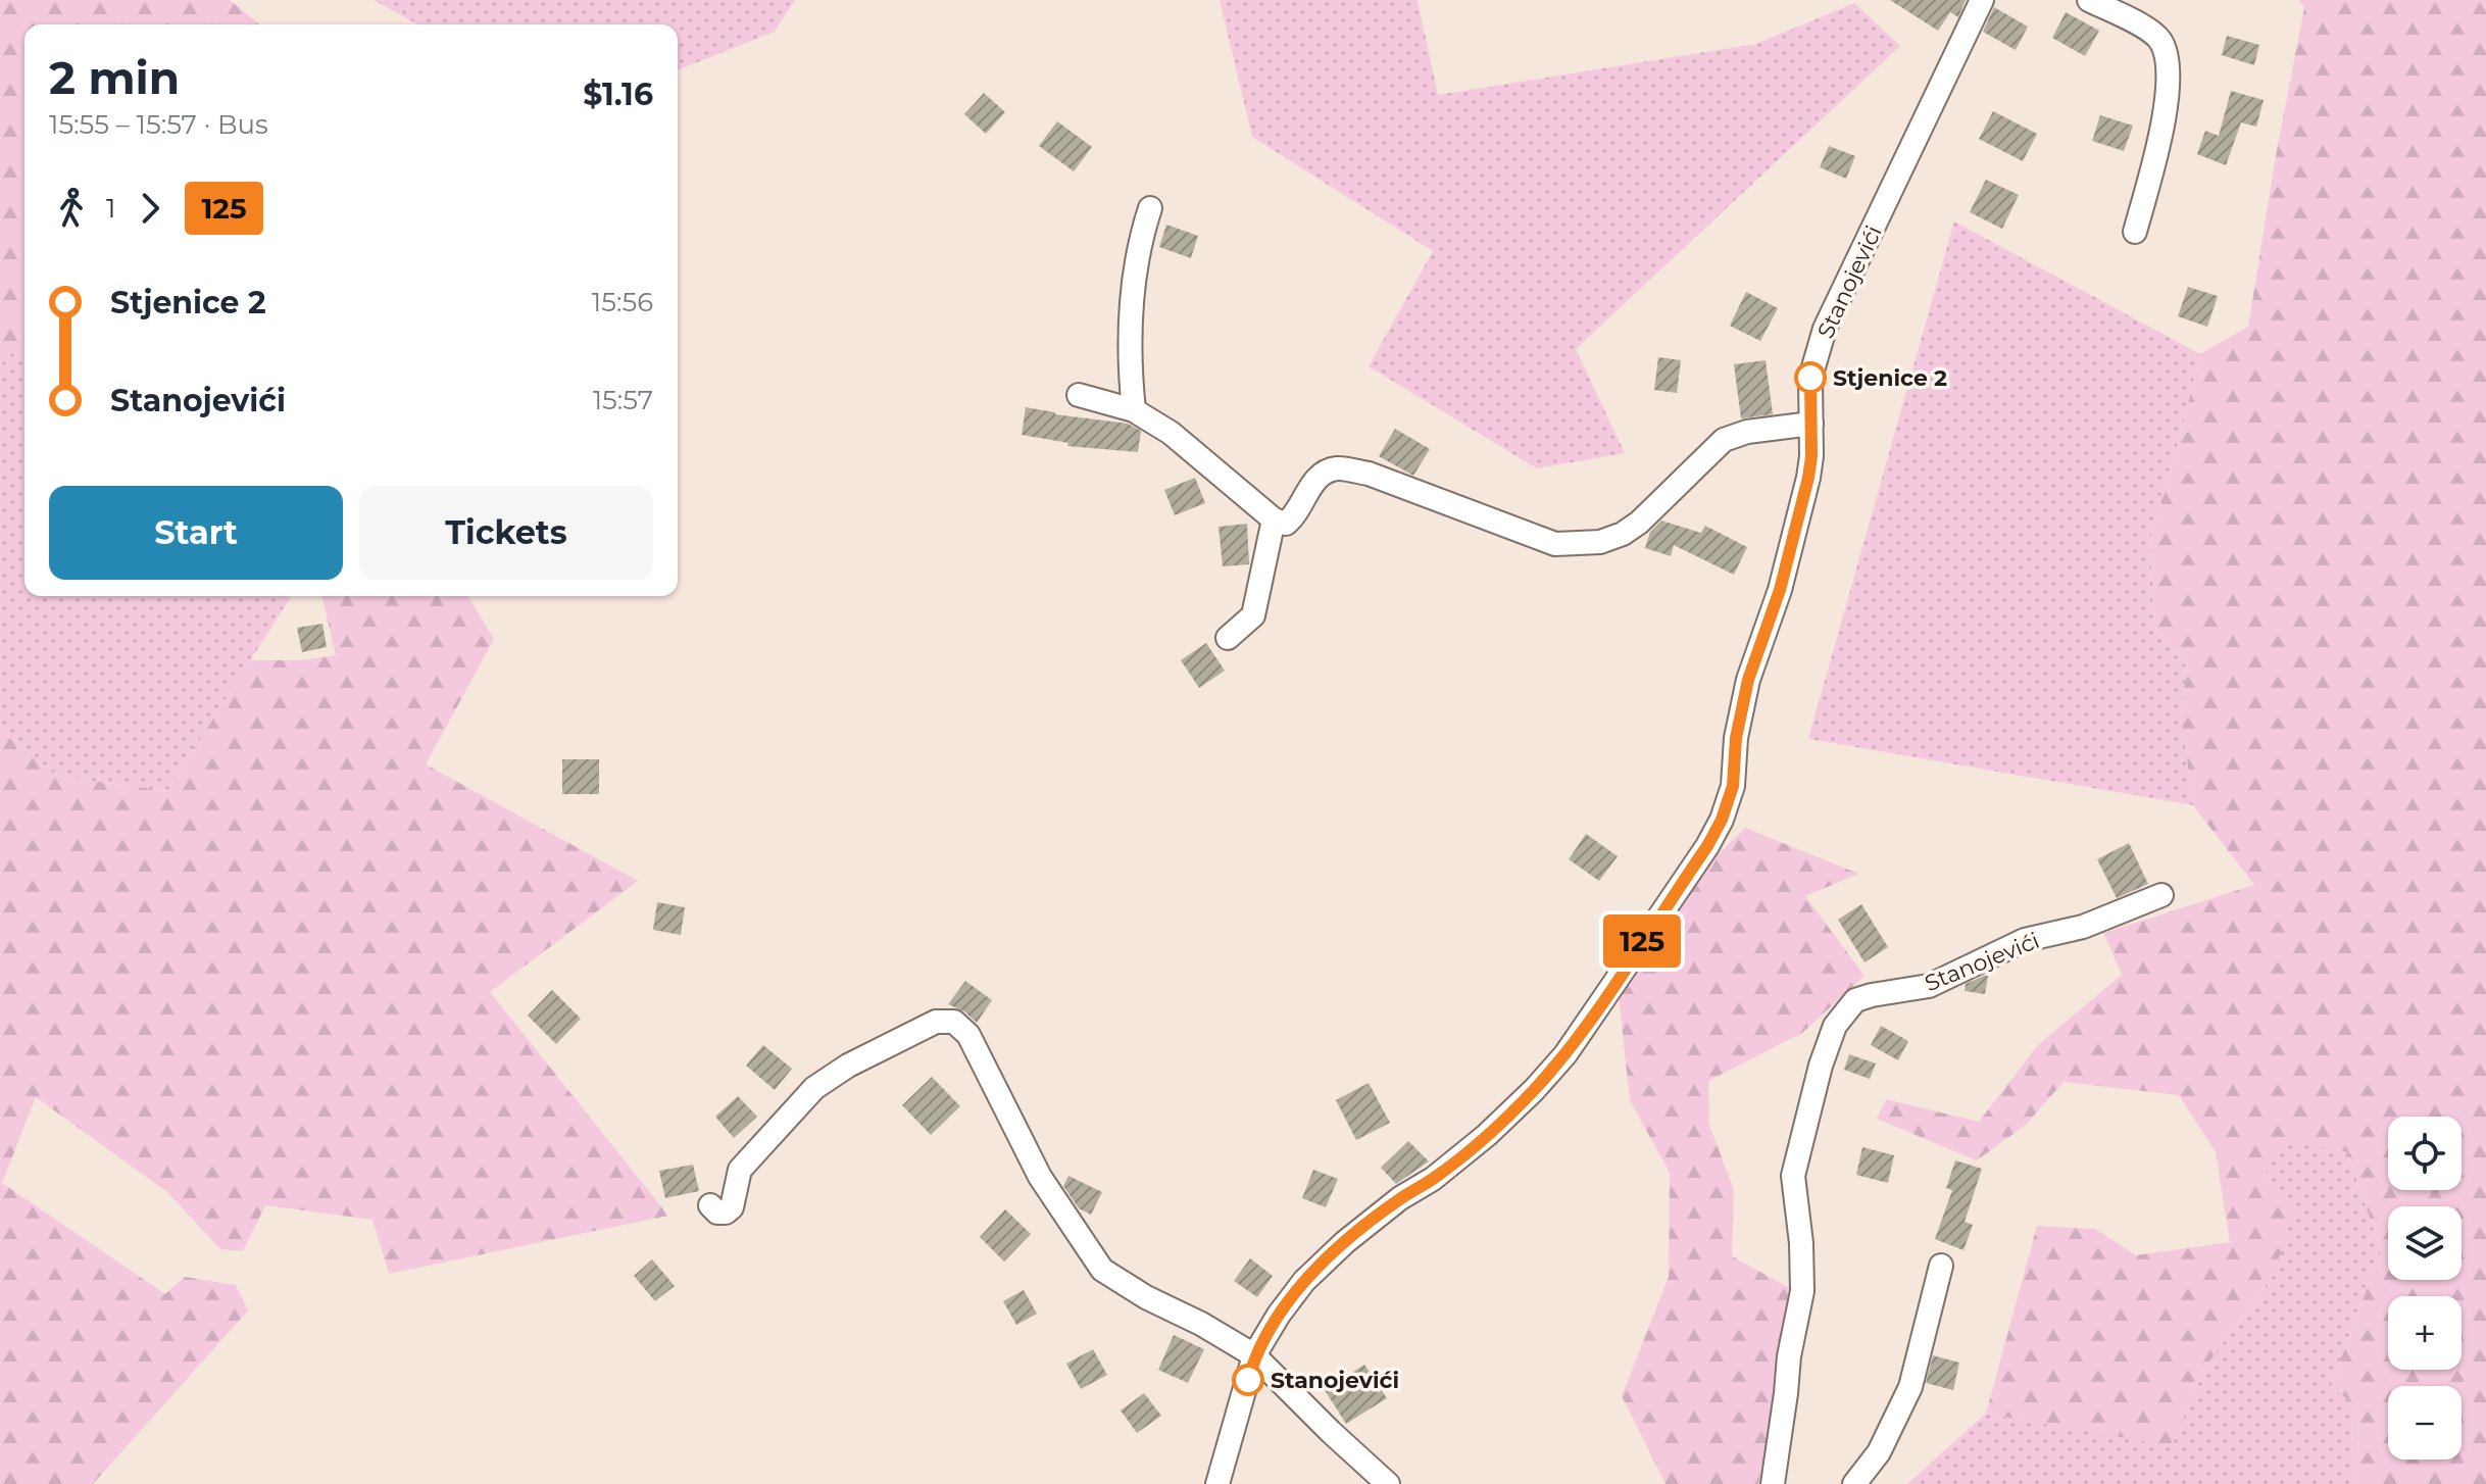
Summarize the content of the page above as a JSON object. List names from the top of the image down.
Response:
{
  "streets": {
    "street": ["Stanojevići"]
  },
  "places": ["Stjenice 2", "Stanojevići"],
  "lines": ["bus line 125"],
  "page": {
    "on_map": "125",
    "heading": ["2 min", "15:55 – 15:57 · Bus", "$1.16"],
    "legs": ["1", "125"],
    "list": [
      {
        "name": "Stjenice 2",
        "value": "15:56"
      },
      {
        "name": "Stanojevići",
        "value": "15:57"
      }
    ],
    "buttons": ["Start", "Tickets"],
    "map_buttons": ["+", "−"]
  }
}
